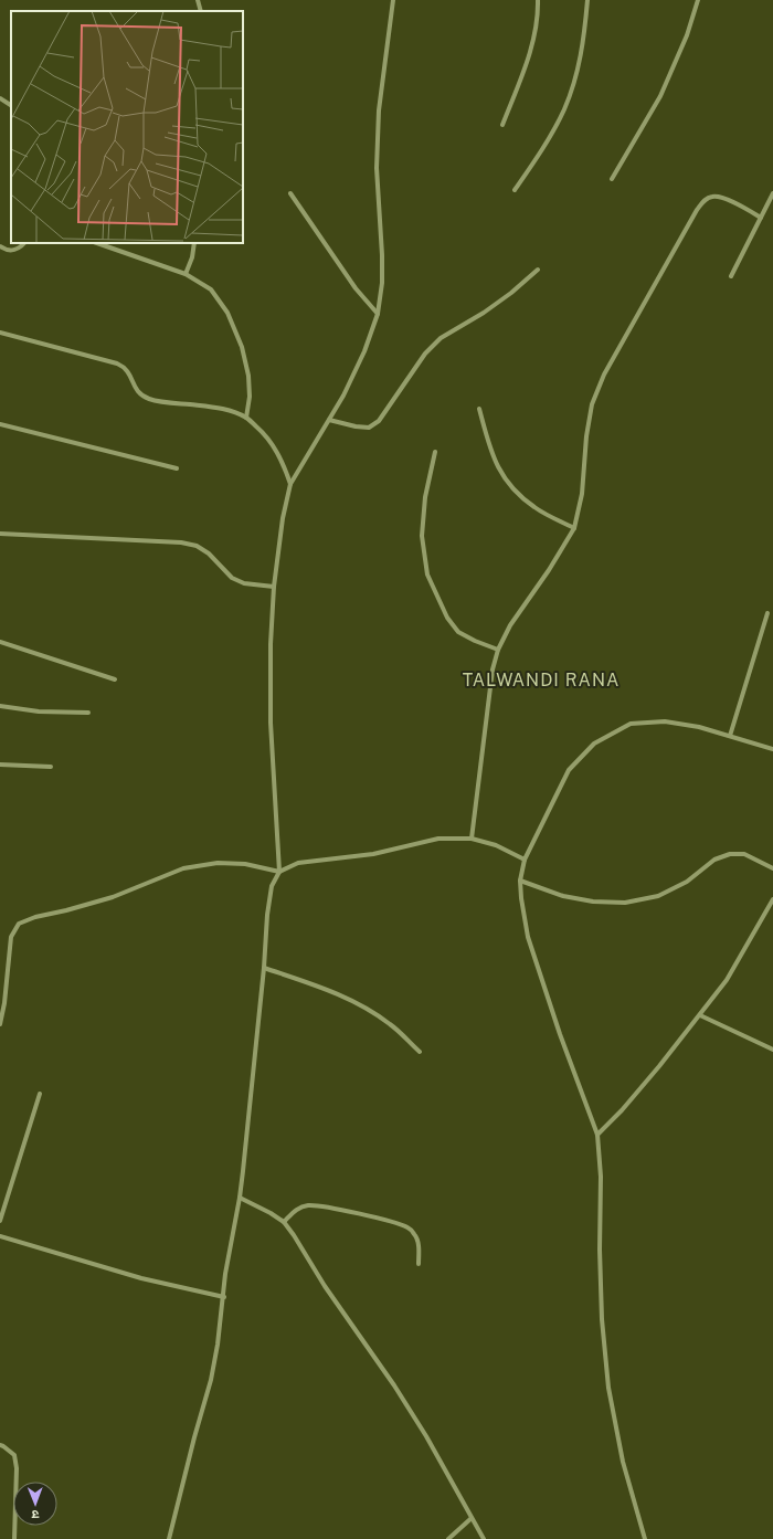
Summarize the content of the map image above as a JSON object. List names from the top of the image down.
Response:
{
  "districts": ["TALWANDI RANA"],
  "north": "bottom"
}
